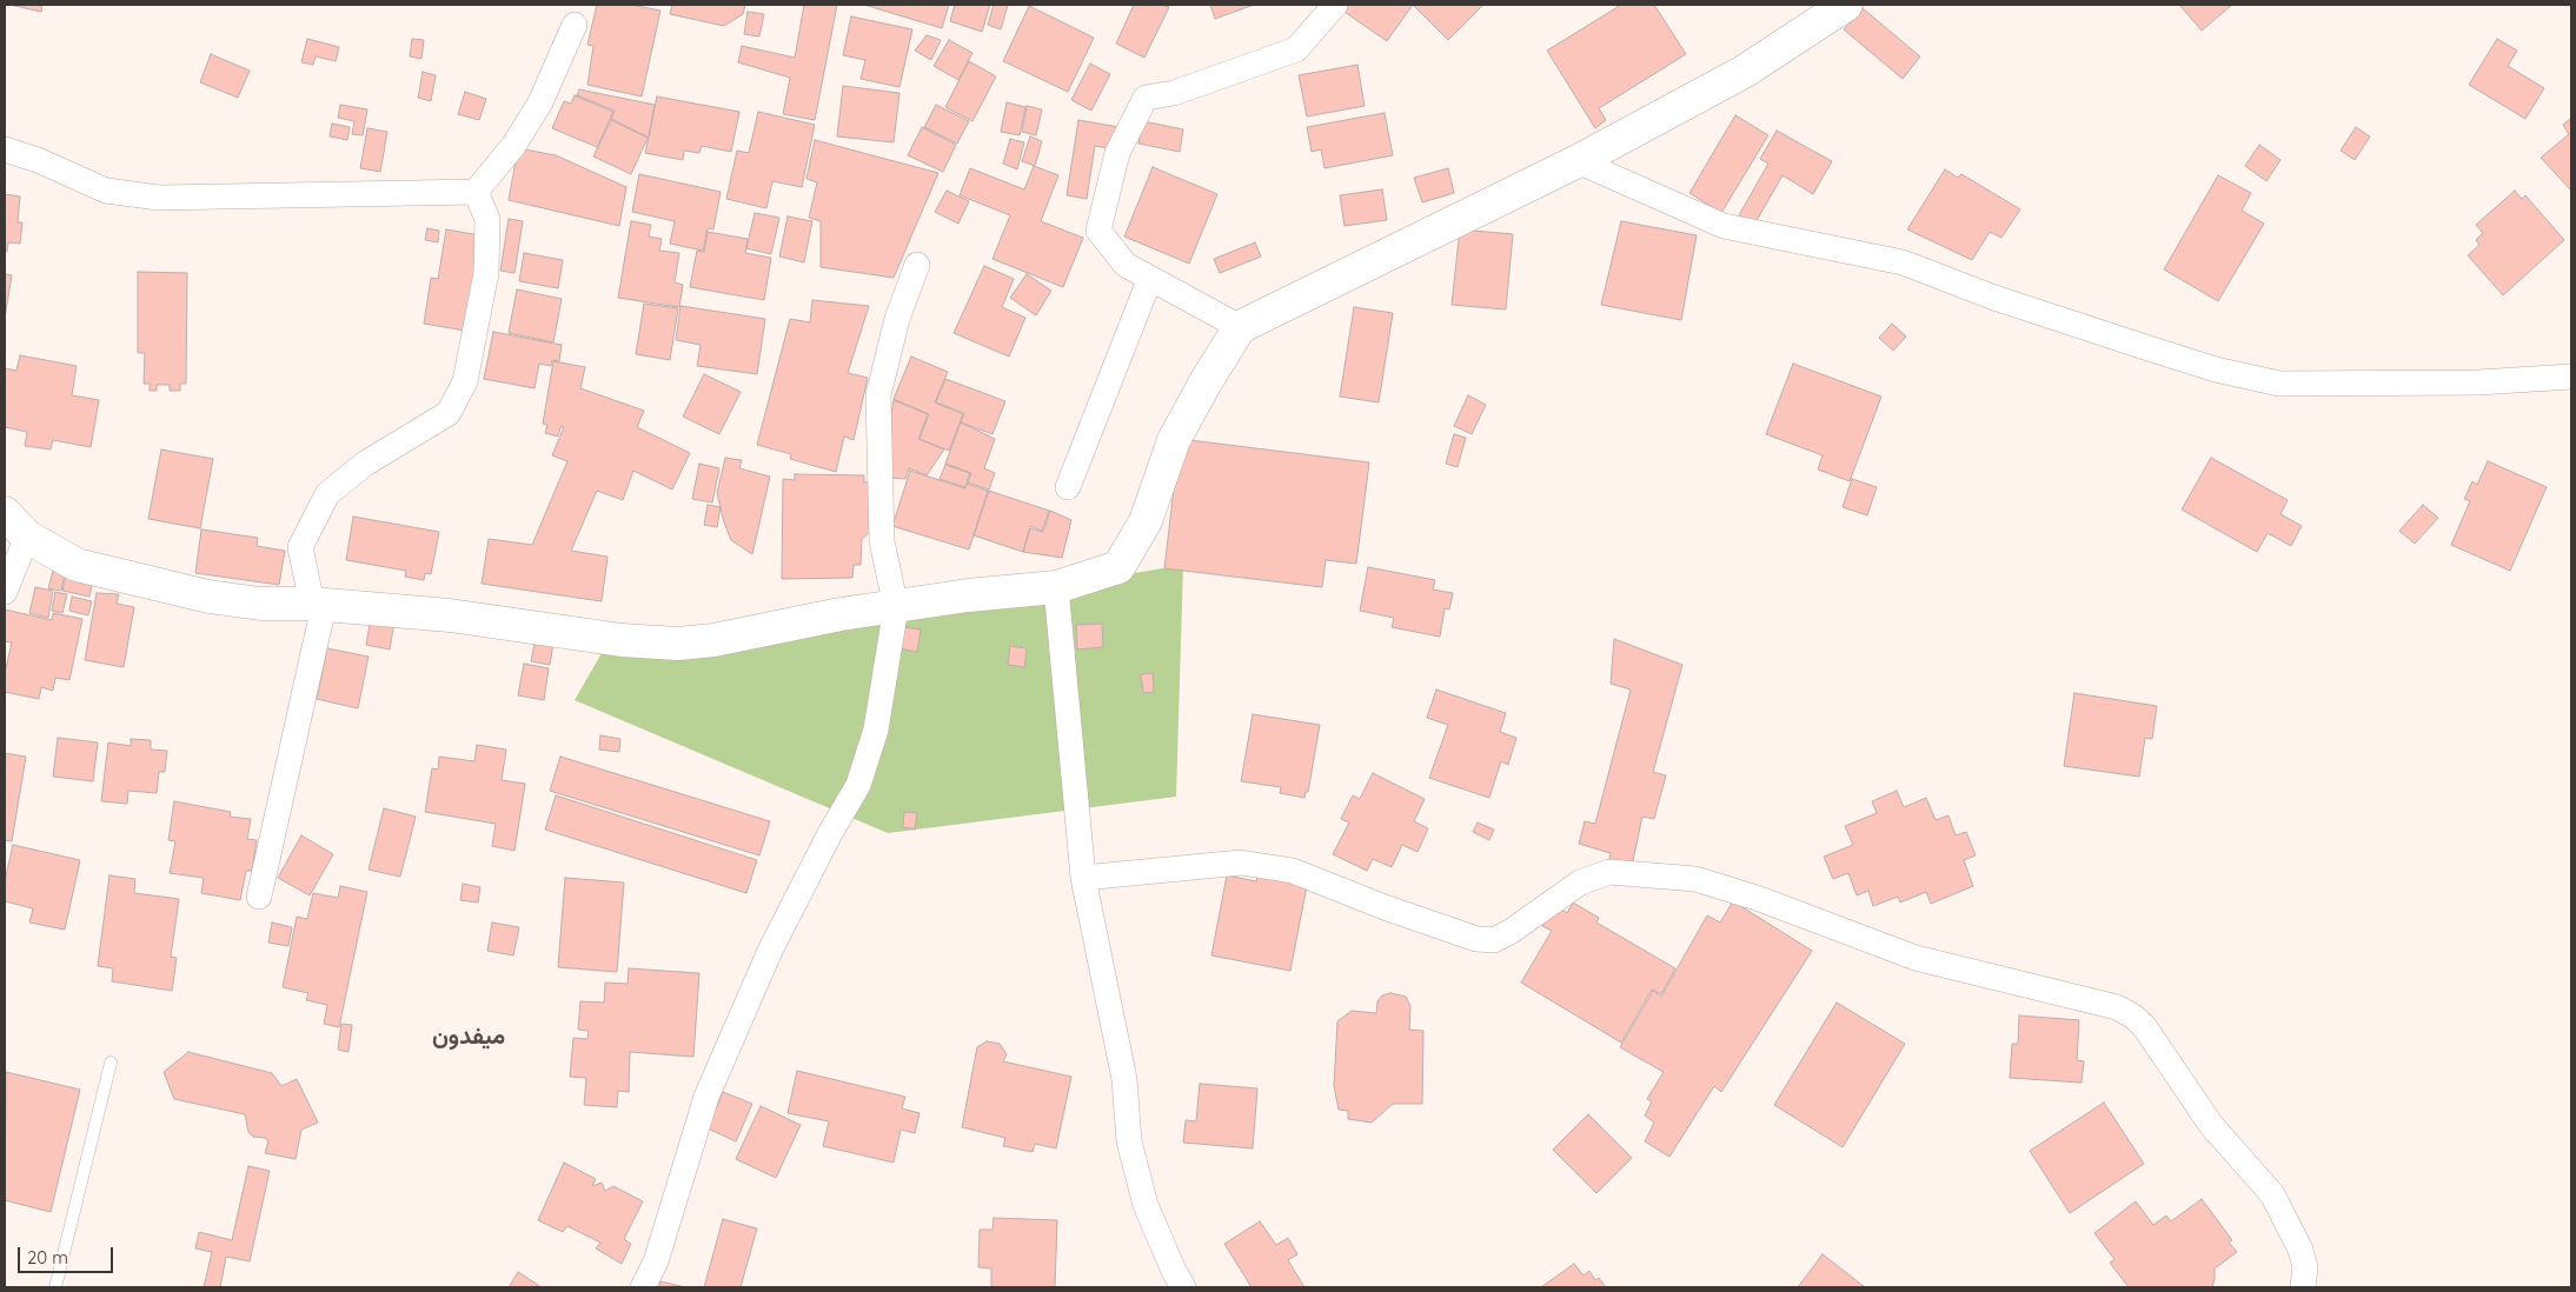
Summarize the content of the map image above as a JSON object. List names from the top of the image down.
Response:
{
  "districts": ["ميفدون"],
  "scale_bar": "20 m"
}
